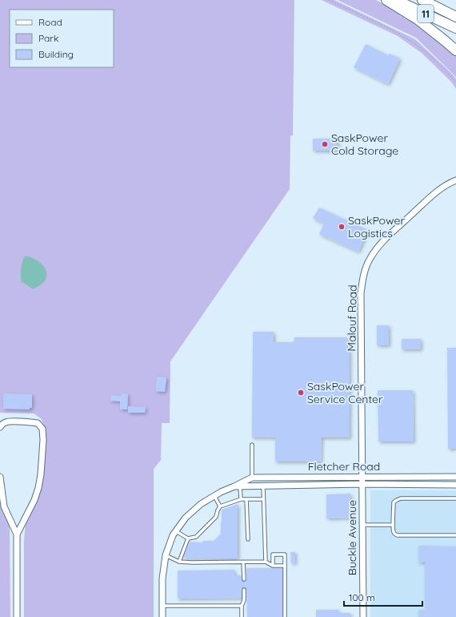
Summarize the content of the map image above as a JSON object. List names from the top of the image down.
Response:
{
  "streets": {
    "highway": ["11"],
    "street": ["Malouf Road", "Fletcher Road", "Buckle Avenue"]
  },
  "crossings": [
    ["Malouf Road", "Fletcher Road"],
    ["Malouf Road", "Buckle Avenue"],
    ["Fletcher Road", "Buckle Avenue"]
  ],
  "places": ["SaskPower Cold Storage", "SaskPower Logistics", "SaskPower Service Center"],
  "legend": ["Road", "Park", "Building"],
  "scale_bar": "100 m"
}
